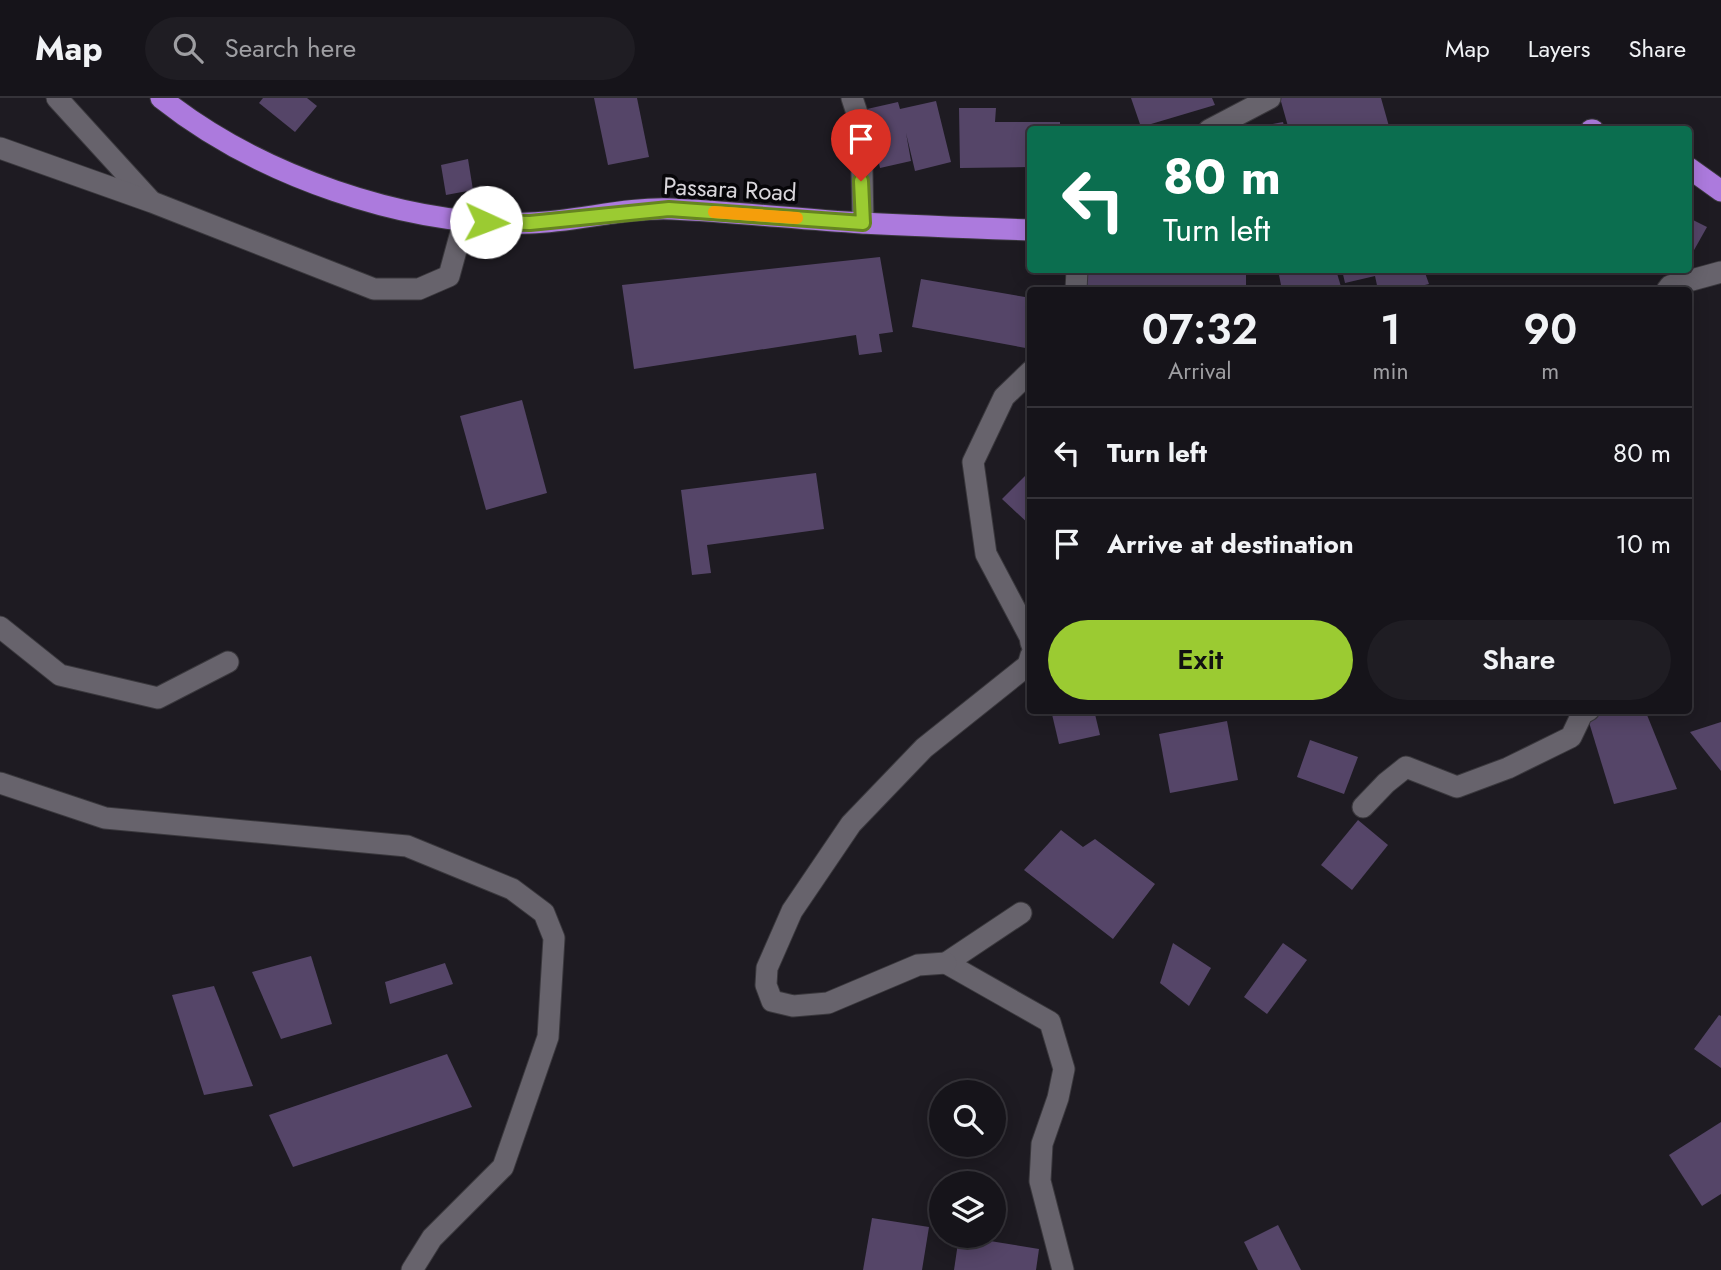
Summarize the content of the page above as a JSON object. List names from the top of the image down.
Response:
{
  "streets": {
    "highway": ["Passara Road"]
  },
  "page": {
    "header": "Map",
    "search": "Search here",
    "nav": ["Map", "Layers", "Share"],
    "turn": ["80 m", "Turn left"],
    "eta": [
      "07:32",
      "Arrival",
      "1",
      "min",
      "90",
      "m"
    ],
    "list": [
      {
        "name": "Turn left",
        "value": "80 m"
      },
      {
        "name": "Arrive at destination",
        "value": "10 m"
      }
    ],
    "buttons": ["Exit", "Share"]
  }
}
